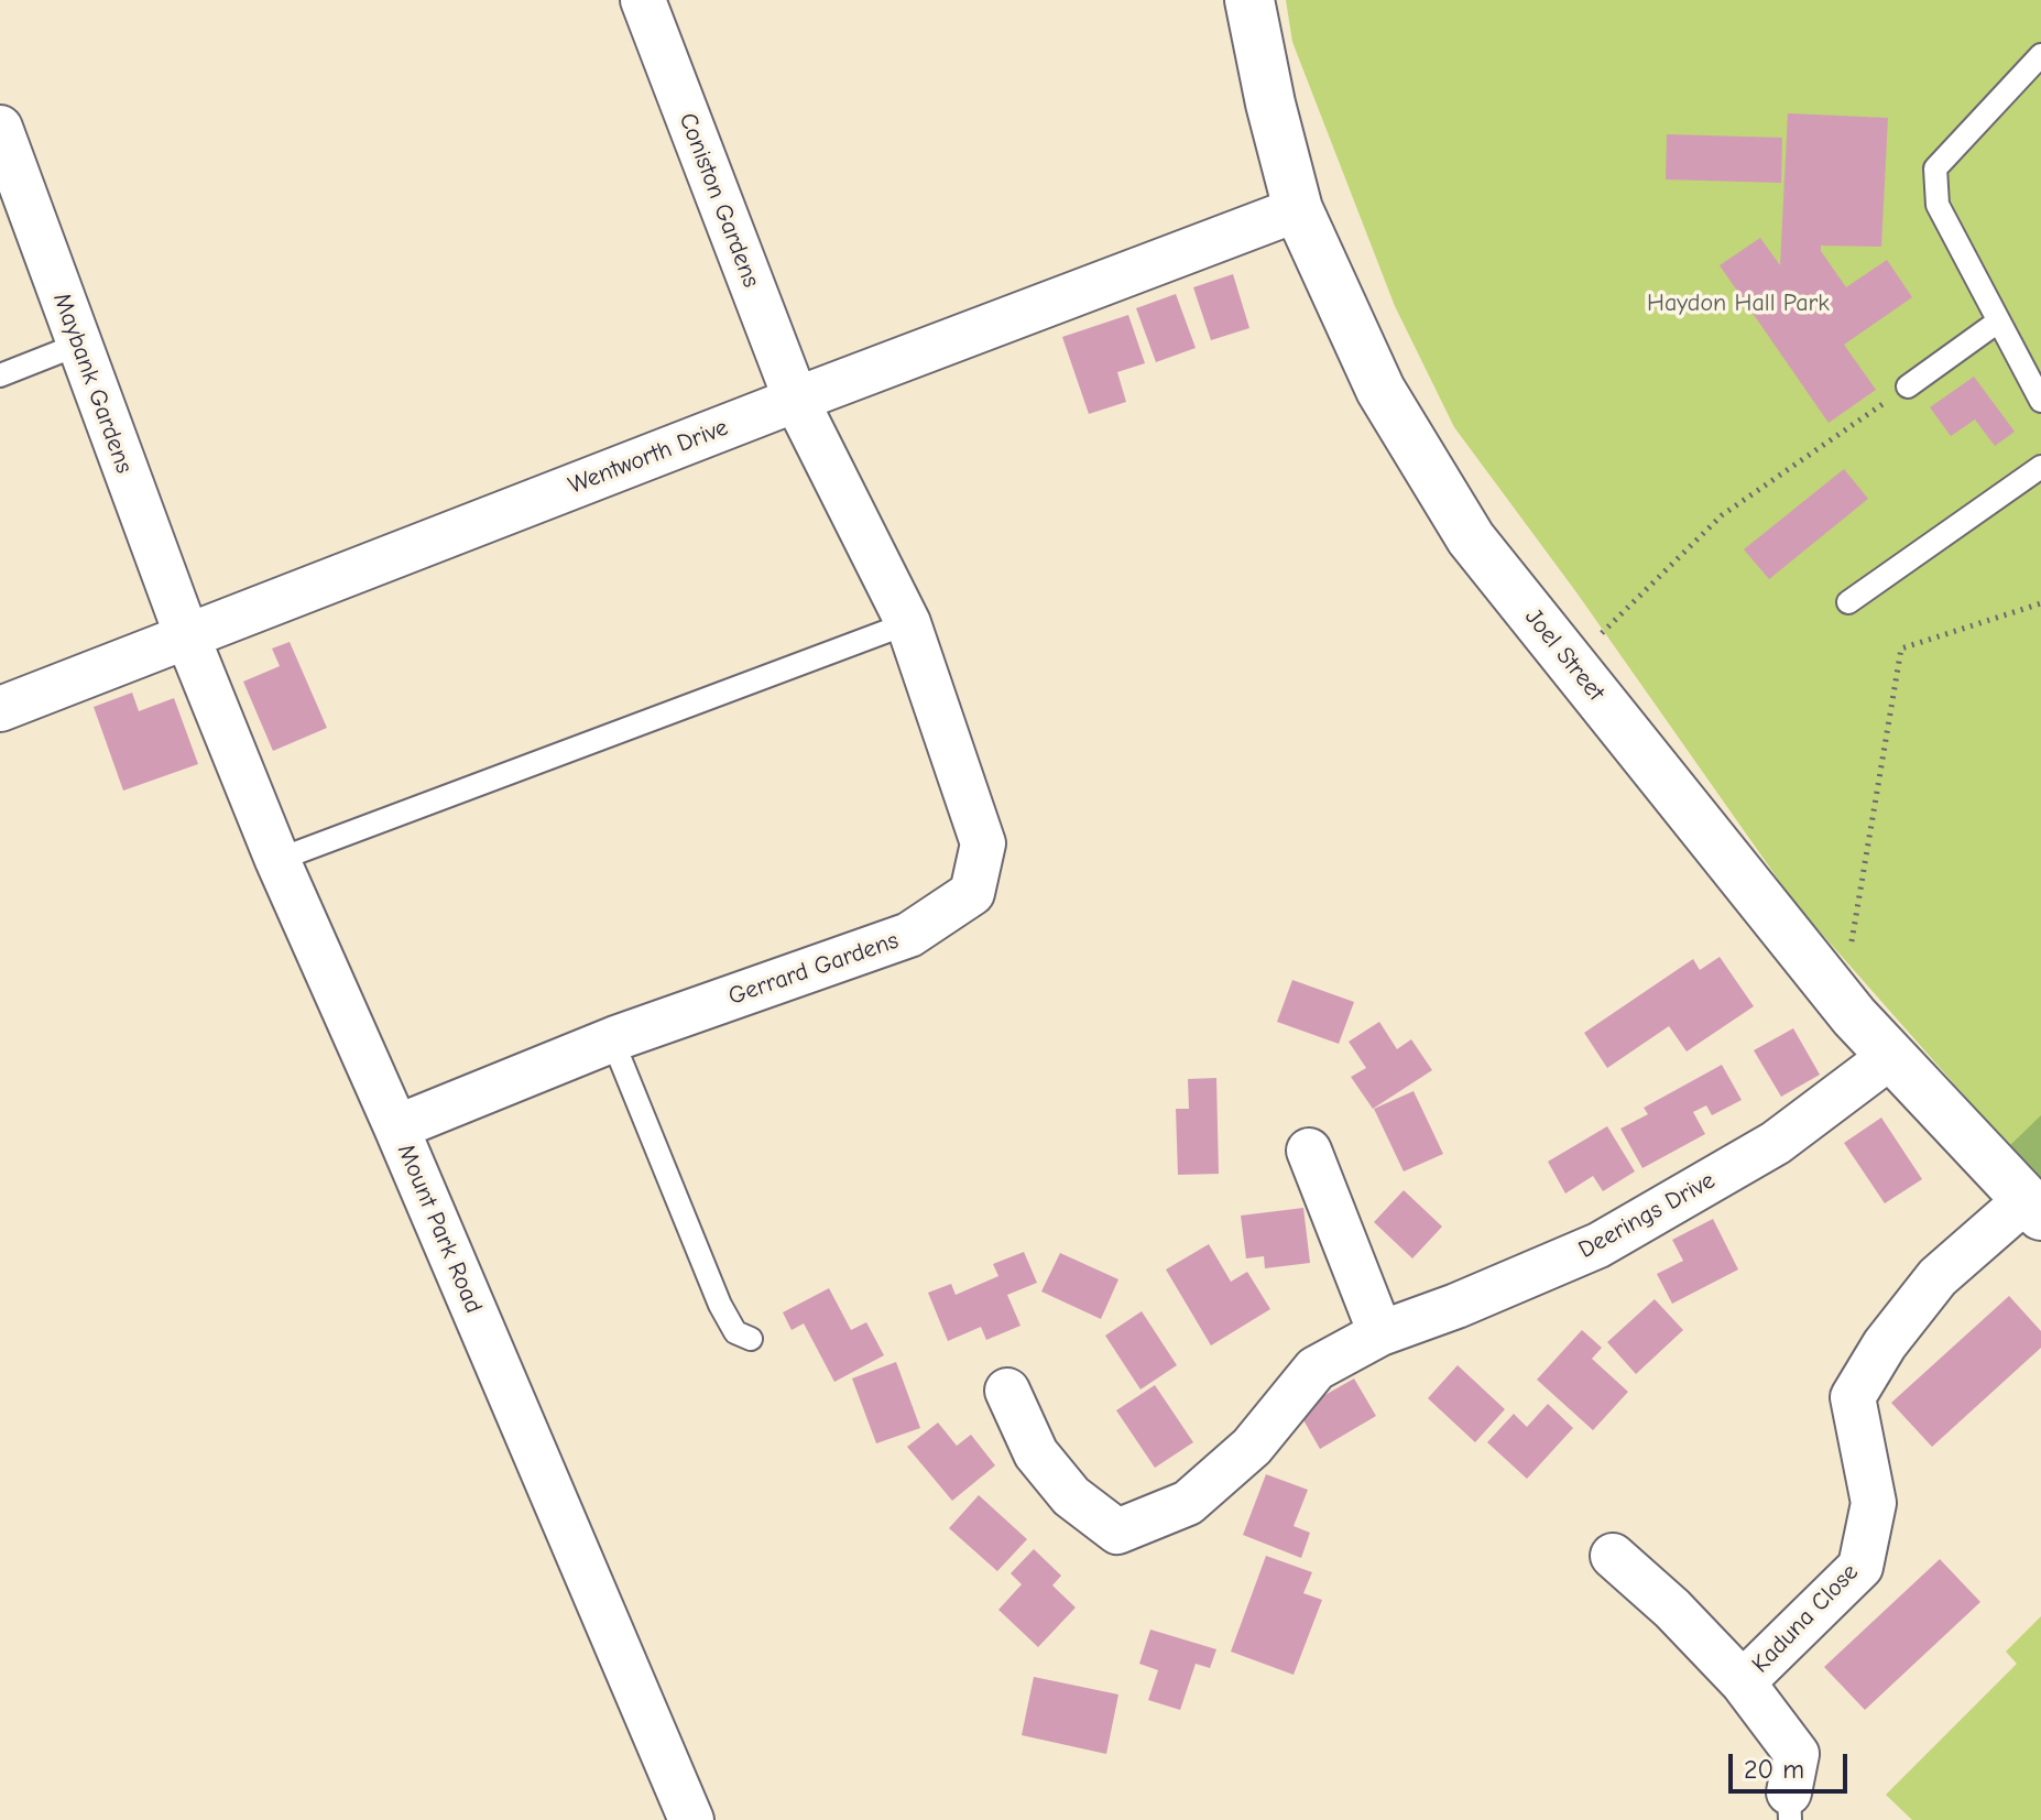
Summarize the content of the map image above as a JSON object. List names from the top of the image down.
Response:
{
  "streets": {
    "main road": ["Joel Street"],
    "street": [
      "Coniston Gardens",
      "Maybank Gardens",
      "Wentworth Drive",
      "Gerrard Gardens",
      "Deerings Drive",
      "Mount Park Road",
      "Kaduna Close"
    ]
  },
  "crossings": [
    ["Coniston Gardens", "Wentworth Drive"],
    ["Coniston Gardens", "Gerrard Gardens"],
    ["Maybank Gardens", "Wentworth Drive"],
    ["Maybank Gardens", "Mount Park Road"],
    ["Wentworth Drive", "Joel Street"],
    ["Wentworth Drive", "Gerrard Gardens"],
    ["Wentworth Drive", "Mount Park Road"],
    ["Joel Street", "Deerings Drive"],
    ["Joel Street", "Kaduna Close"],
    ["Gerrard Gardens", "Mount Park Road"]
  ],
  "parks": ["Haydon Hall Park"],
  "scale_bar": "20 m"
}
